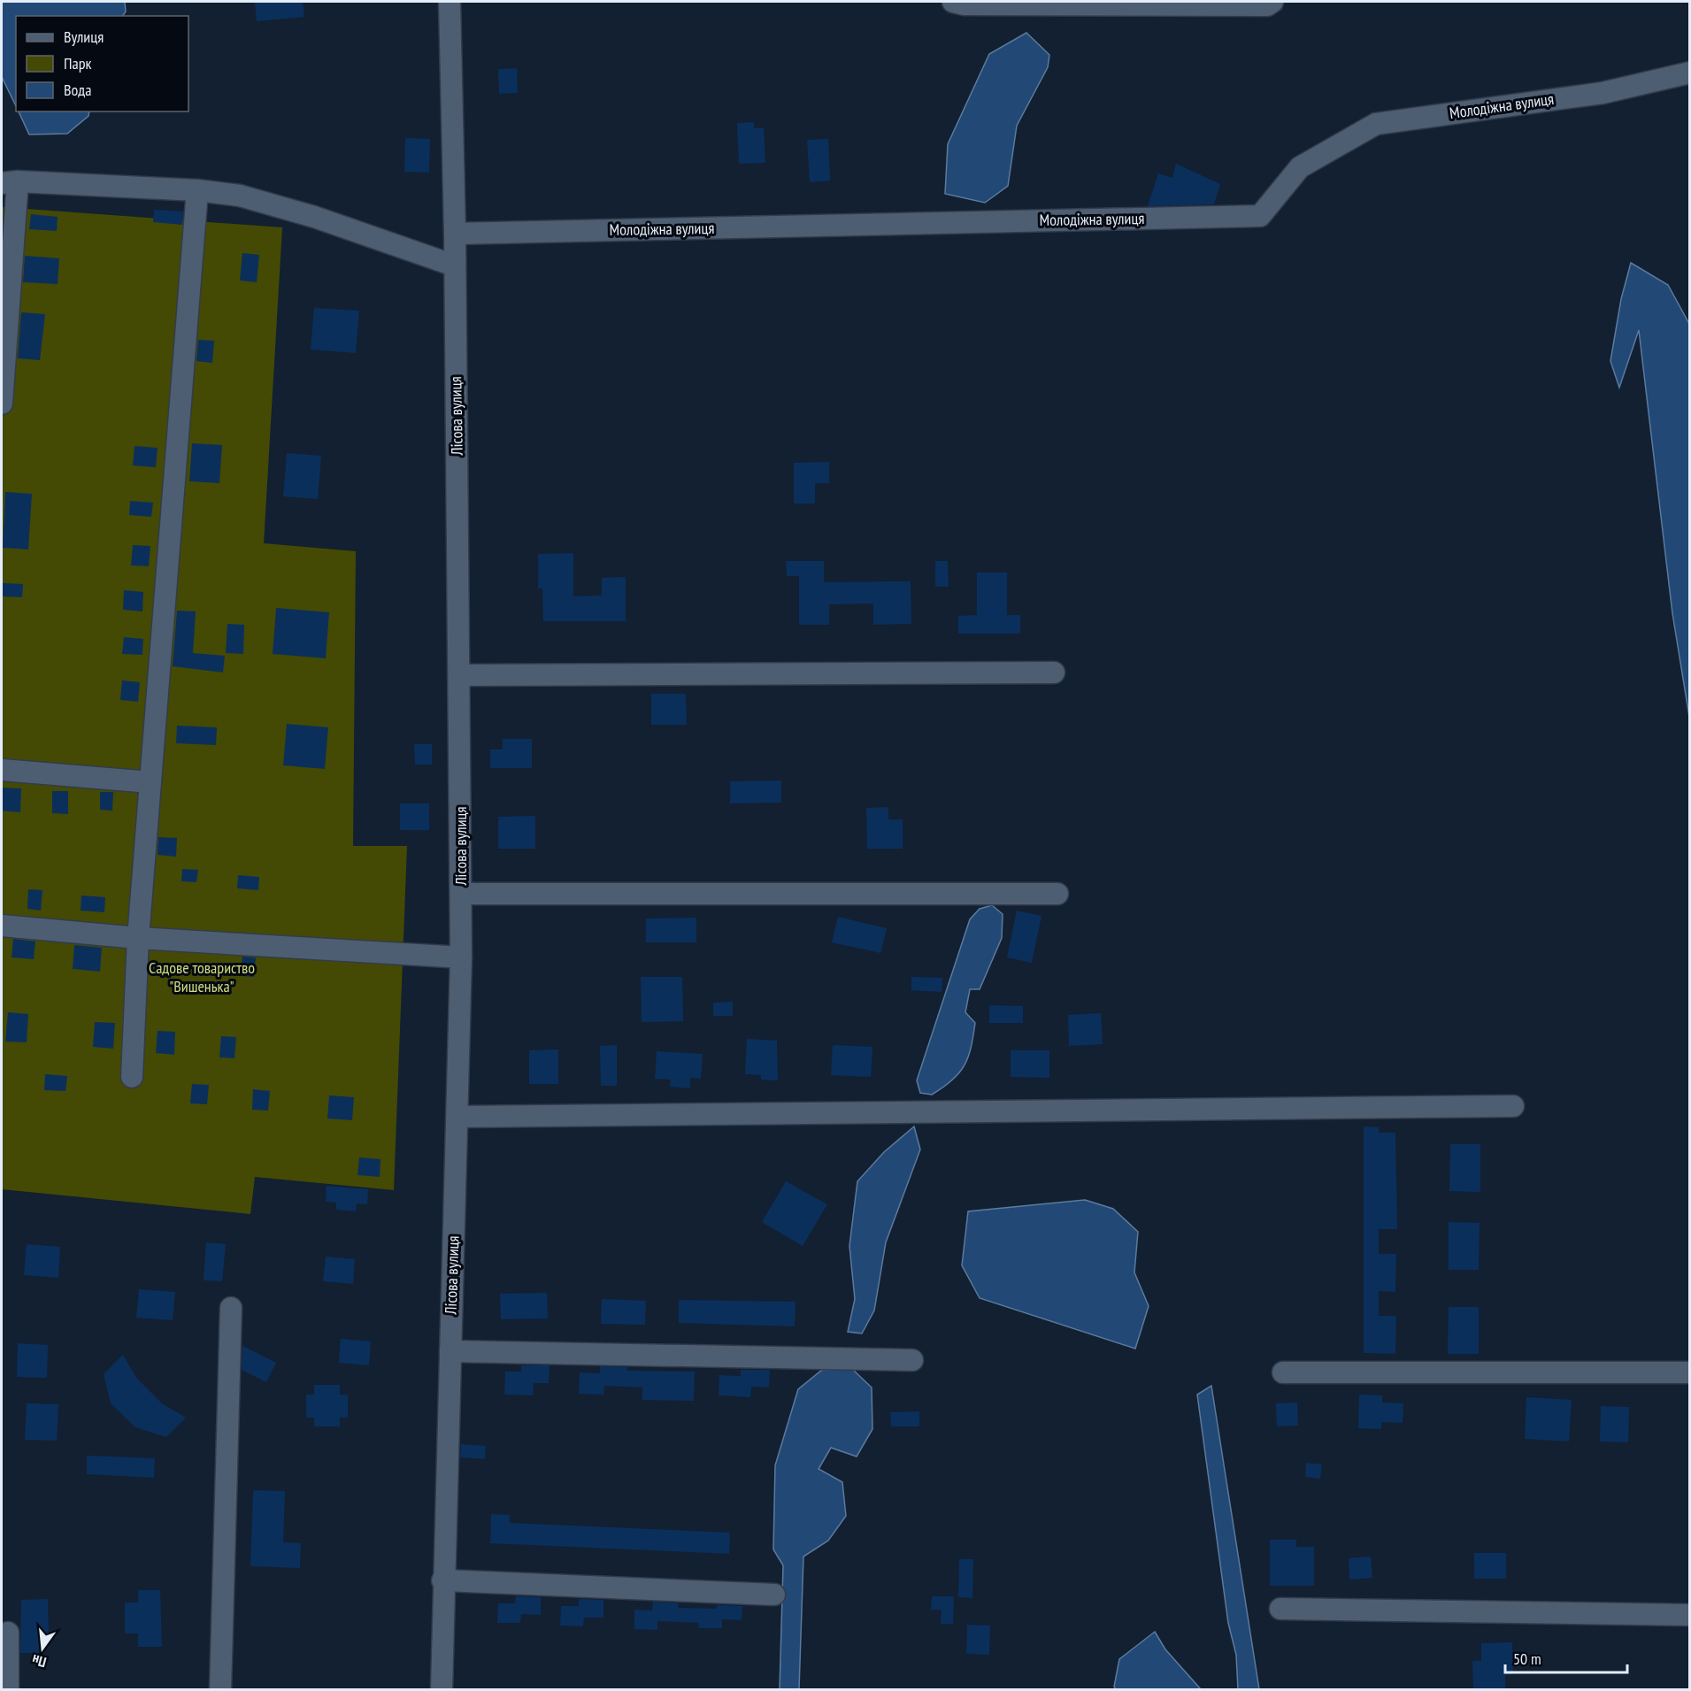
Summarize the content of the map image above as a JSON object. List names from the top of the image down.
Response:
{
  "streets": {
    "street": ["Молодіжна вулиця", "Лісова вулиця"]
  },
  "crossings": [
    ["Молодіжна вулиця", "Лісова вулиця"]
  ],
  "parks": ["Садове товариство \"Вишенька\""],
  "legend": ["Вулиця", "Парк", "Вода"],
  "scale_bar": "50 m",
  "north": "bottom"
}
